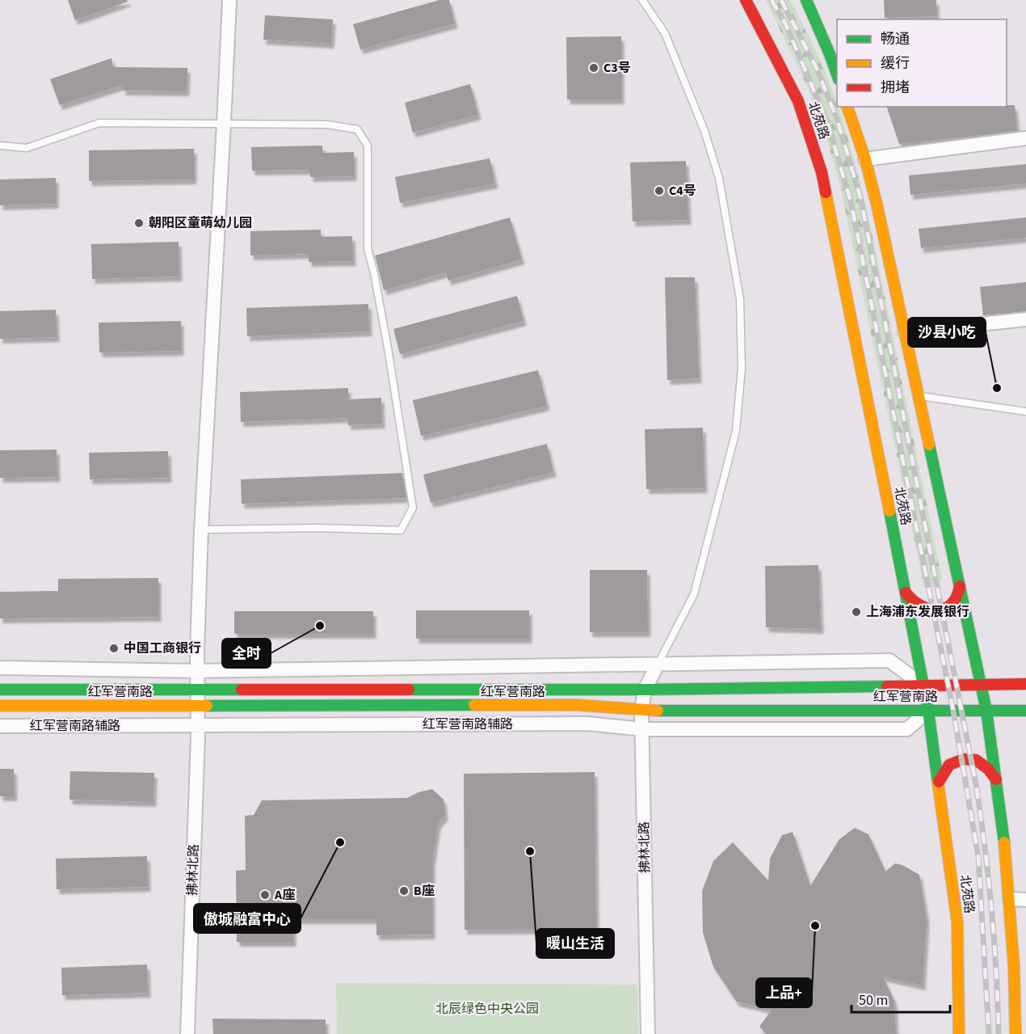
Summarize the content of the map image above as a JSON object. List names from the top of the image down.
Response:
{
  "streets": {
    "main road": ["北苑路", "红军营南路"],
    "street": ["红军营南路辅路", "拂林北路"]
  },
  "crossings": [
    ["北苑路", "红军营南路"],
    ["北苑路", "红军营南路辅路"],
    ["红军营南路", "红军营南路辅路"],
    ["红军营南路", "拂林北路"],
    ["红军营南路辅路", "拂林北路"]
  ],
  "parks": ["北辰绿色中央公园"],
  "places": [
    "C3号",
    "C4号",
    "朝阳区童萌幼儿园",
    "沙县小吃",
    "上海浦东发展银行",
    "全时",
    "中国工商银行",
    "傲城融富中心",
    "暖山生活",
    "B座",
    "A座",
    "上品+"
  ],
  "legend": ["畅通", "缓行", "拥堵"],
  "scale_bar": "50 m"
}
